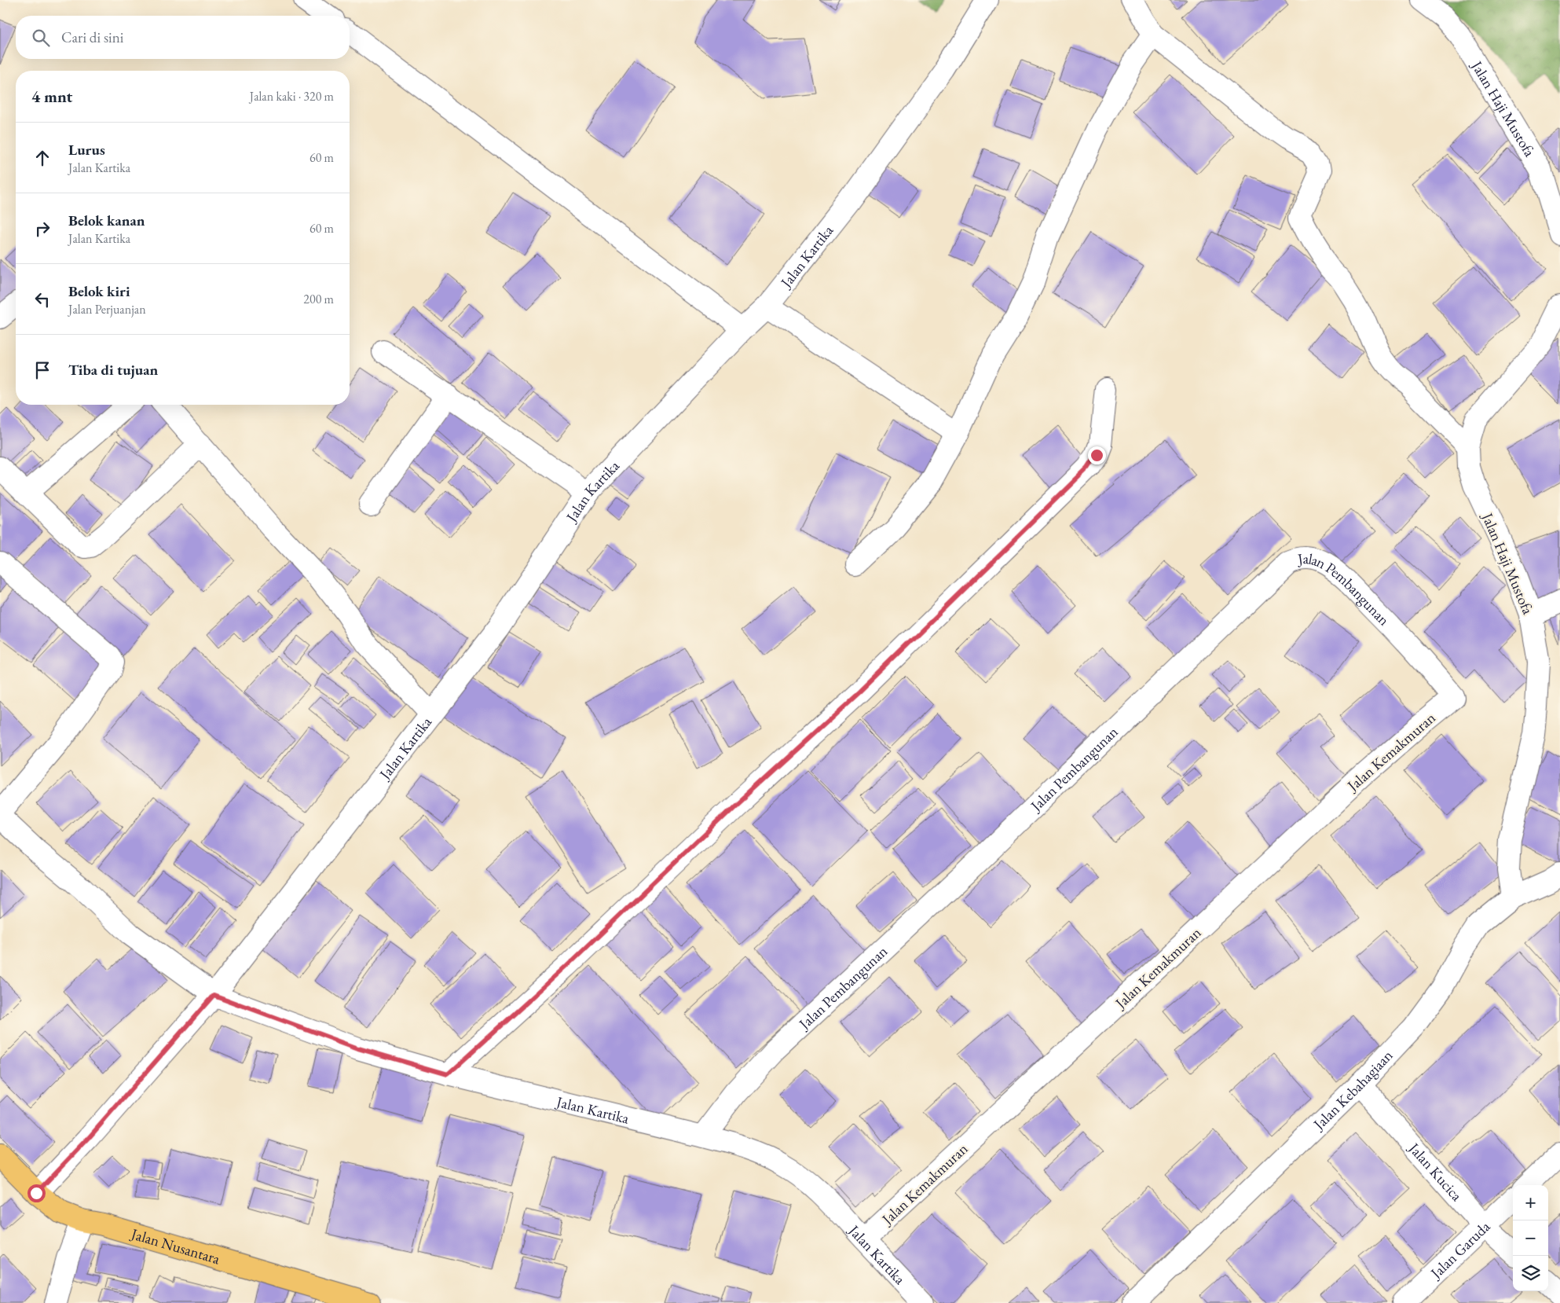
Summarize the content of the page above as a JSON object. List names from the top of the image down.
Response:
{
  "streets": {
    "main road": ["Jalan Nusantara"],
    "street": [
      "Jalan Haji Mustofa",
      "Jalan Kartika",
      "Jalan Pembangunan",
      "Jalan Kemakmuran",
      "Jalan Kebahagiaan",
      "Jalan Kucica",
      "Jalan Garuda"
    ]
  },
  "crossings": [
    ["Jalan Haji Mustofa", "Jalan Kebahagiaan"],
    ["Jalan Kartika", "Jalan Pembangunan"],
    ["Jalan Kartika", "Jalan Kemakmuran"],
    ["Jalan Kartika", "Jalan Nusantara"],
    ["Jalan Pembangunan", "Jalan Kemakmuran"],
    ["Jalan Kebahagiaan", "Jalan Kucica"],
    ["Jalan Kucica", "Jalan Garuda"]
  ],
  "page": {
    "search": "Cari di sini",
    "heading": ["4 mnt", "Jalan kaki · 320 m"],
    "list": [
      ["Lurus", "Jalan Kartika", "60 m"],
      ["Belok kanan", "Jalan Kartika", "60 m"],
      ["Belok kiri", "Jalan Perjuanjan", "200 m"],
      "Tiba di tujuan"
    ],
    "map_buttons": ["+", "−"]
  }
}
